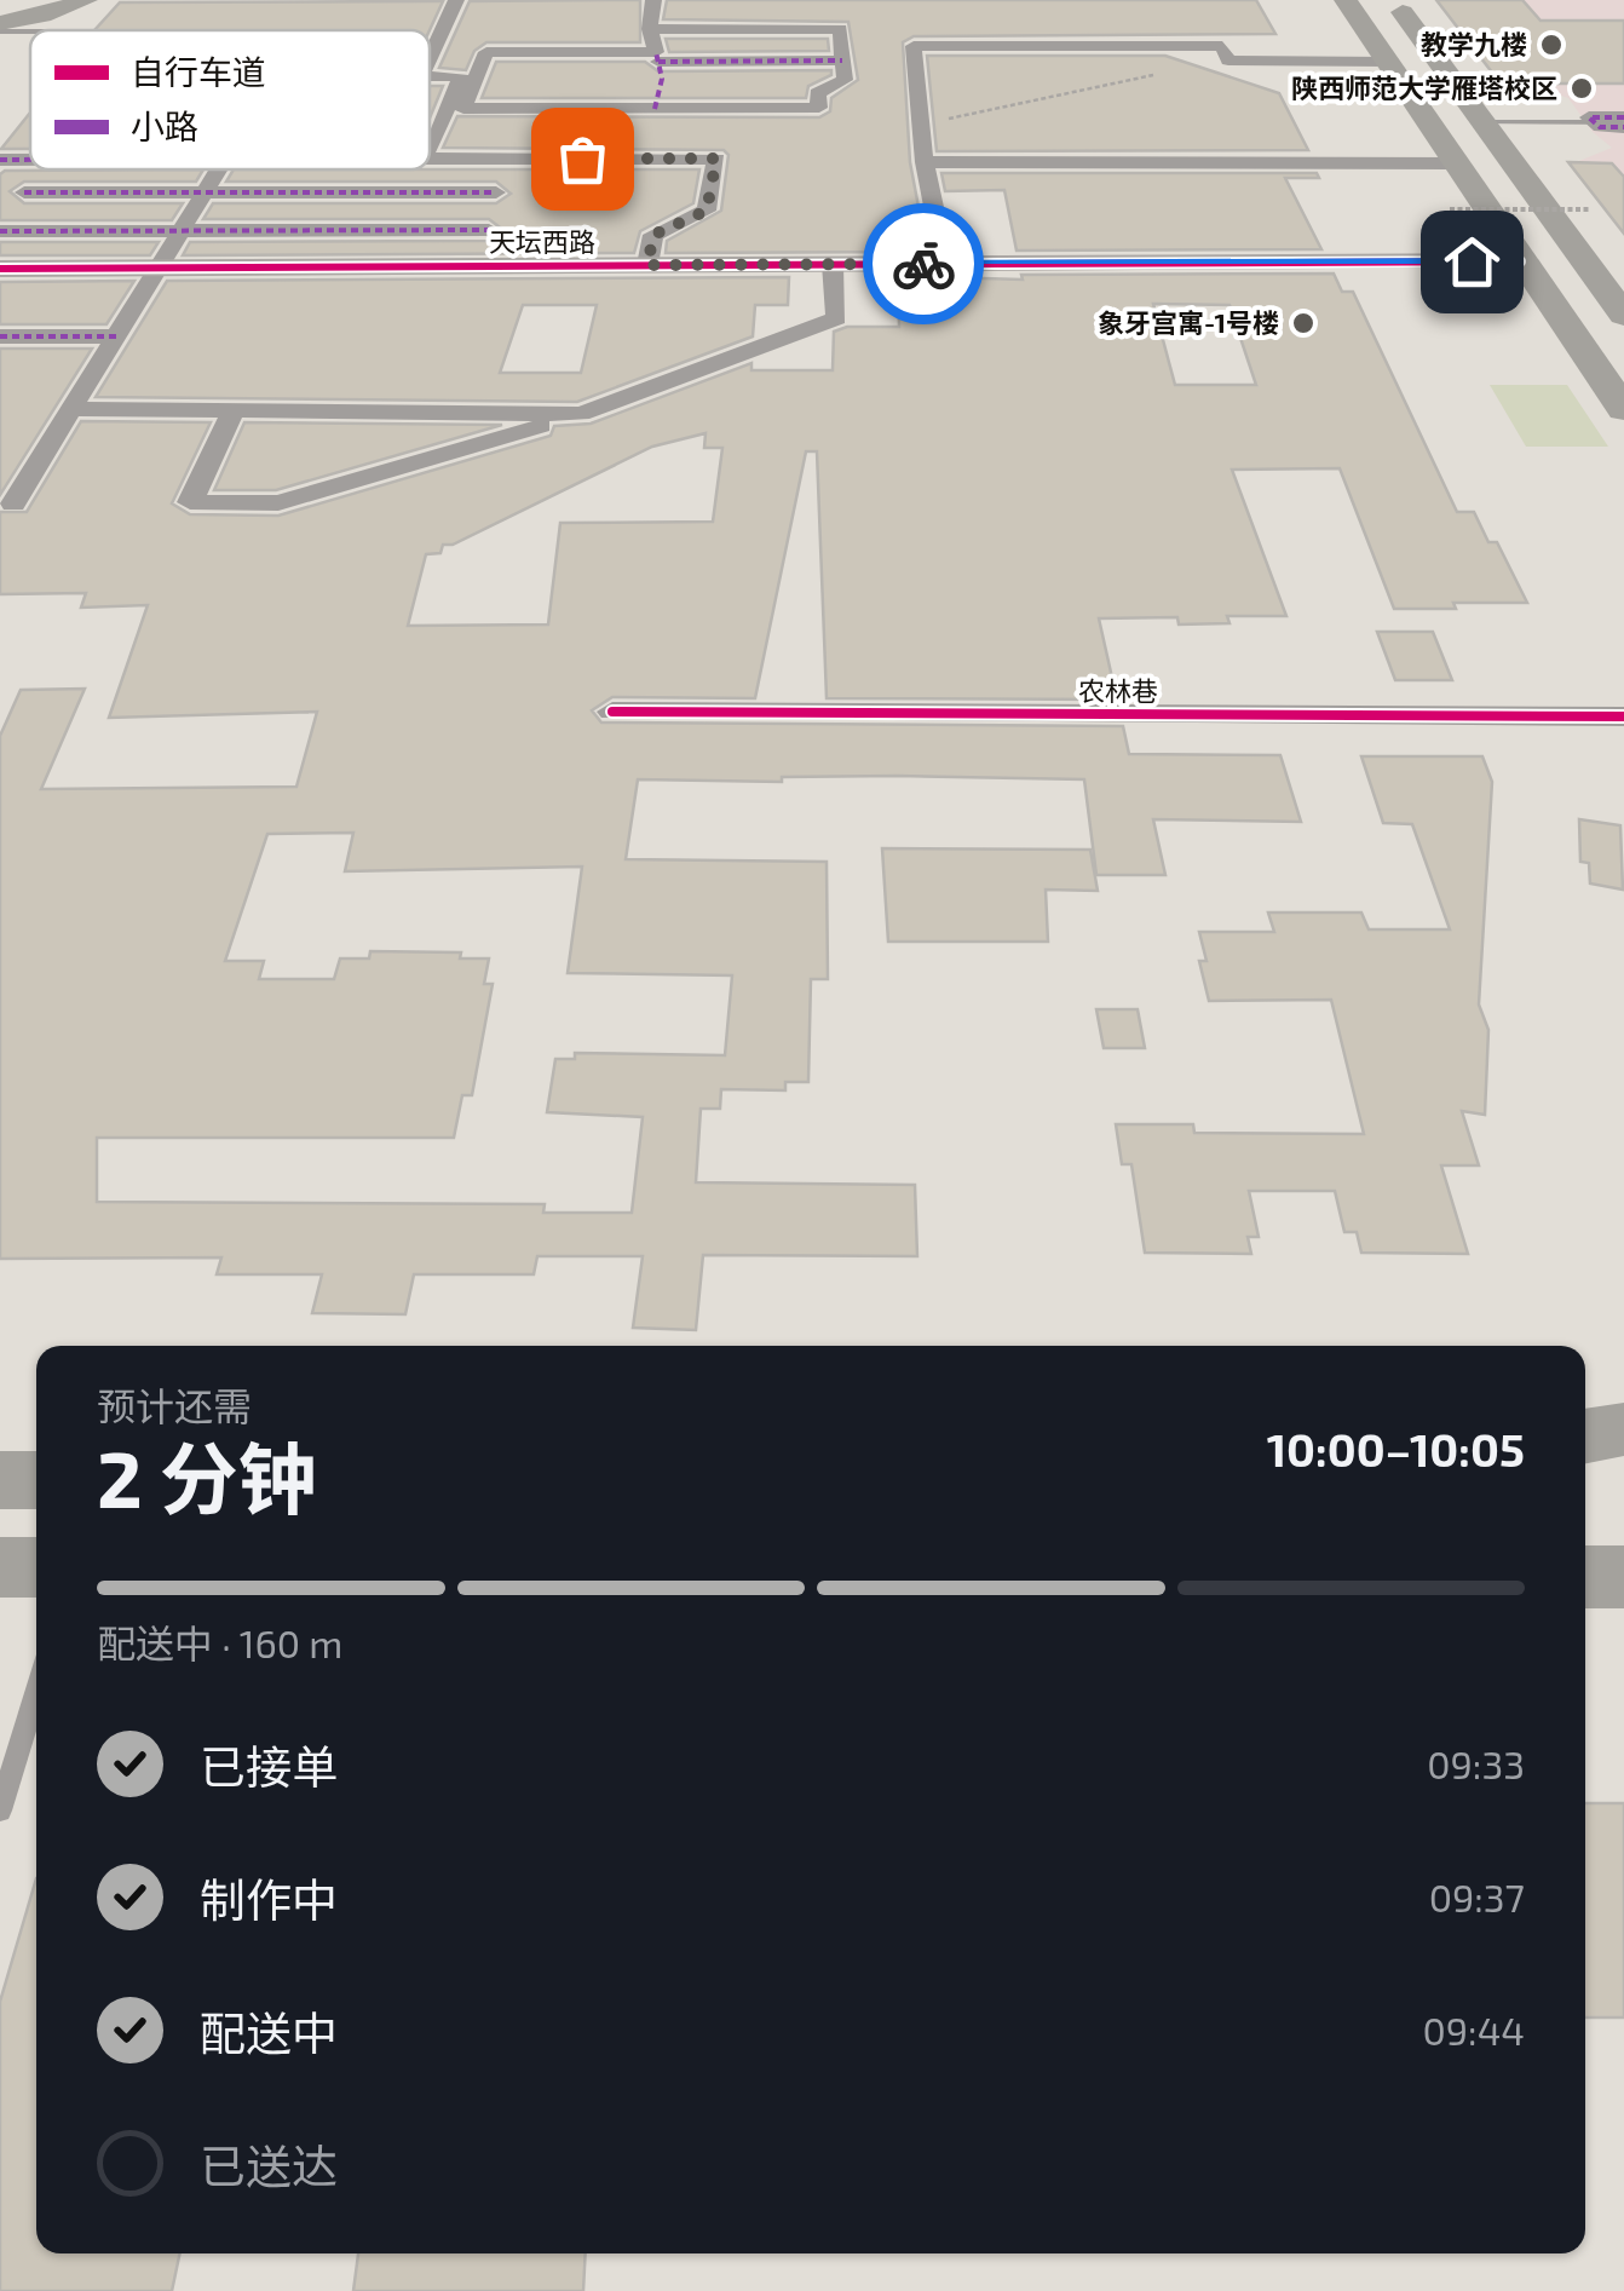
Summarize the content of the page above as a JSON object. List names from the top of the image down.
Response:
{
  "streets": {
    "street": ["天坛西路", "农林巷"]
  },
  "places": ["教学九楼", "陕西师范大学雁塔校区", "象牙宫寓-1号楼"],
  "legend": ["自行车道", "小路"],
  "page": {
    "heading": ["2 分钟", "预计还需", "10:00–10:05"],
    "bar": "配送中 · 160 m",
    "list": [
      ["已接单", "09:33"],
      ["制作中", "09:37"],
      ["配送中", "09:44"],
      "已送达"
    ]
  }
}
